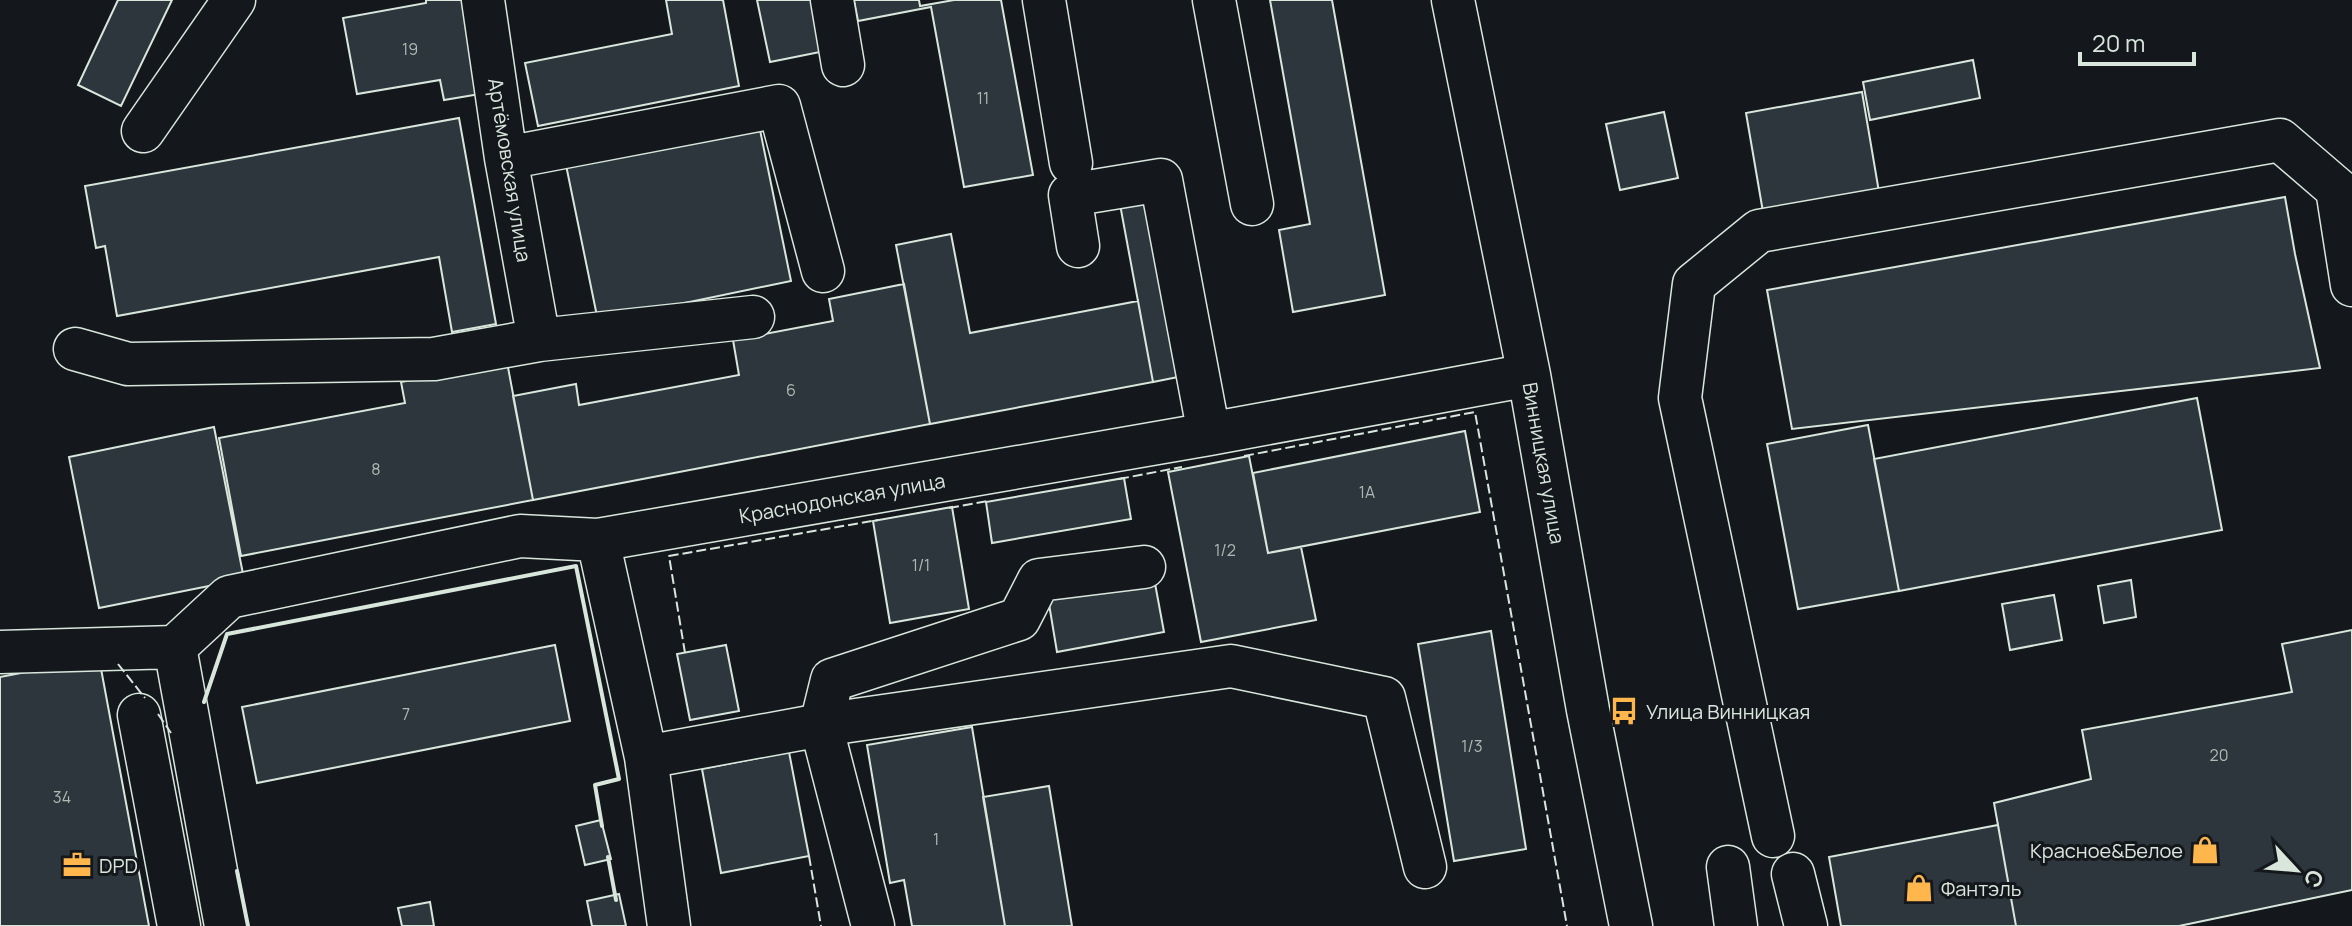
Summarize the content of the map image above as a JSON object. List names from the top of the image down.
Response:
{
  "streets": {
    "street": ["Артёмовская улица", "Винницкая улица", "Краснодонская улица"]
  },
  "crossings": [
    ["Винницкая улица", "Краснодонская улица"]
  ],
  "places": {
    "bus stop": ["Улица Винницкая"],
    "shop": ["Красное&Белое", "Фантэль"],
    "office": ["DPD"]
  },
  "house_numbers": [
    "19",
    "11",
    "6",
    "8",
    "1А",
    "1/2",
    "1/1",
    "7",
    "1/3",
    "20",
    "34",
    "1"
  ],
  "scale_bar": "20 m",
  "north": "bottom right"
}
